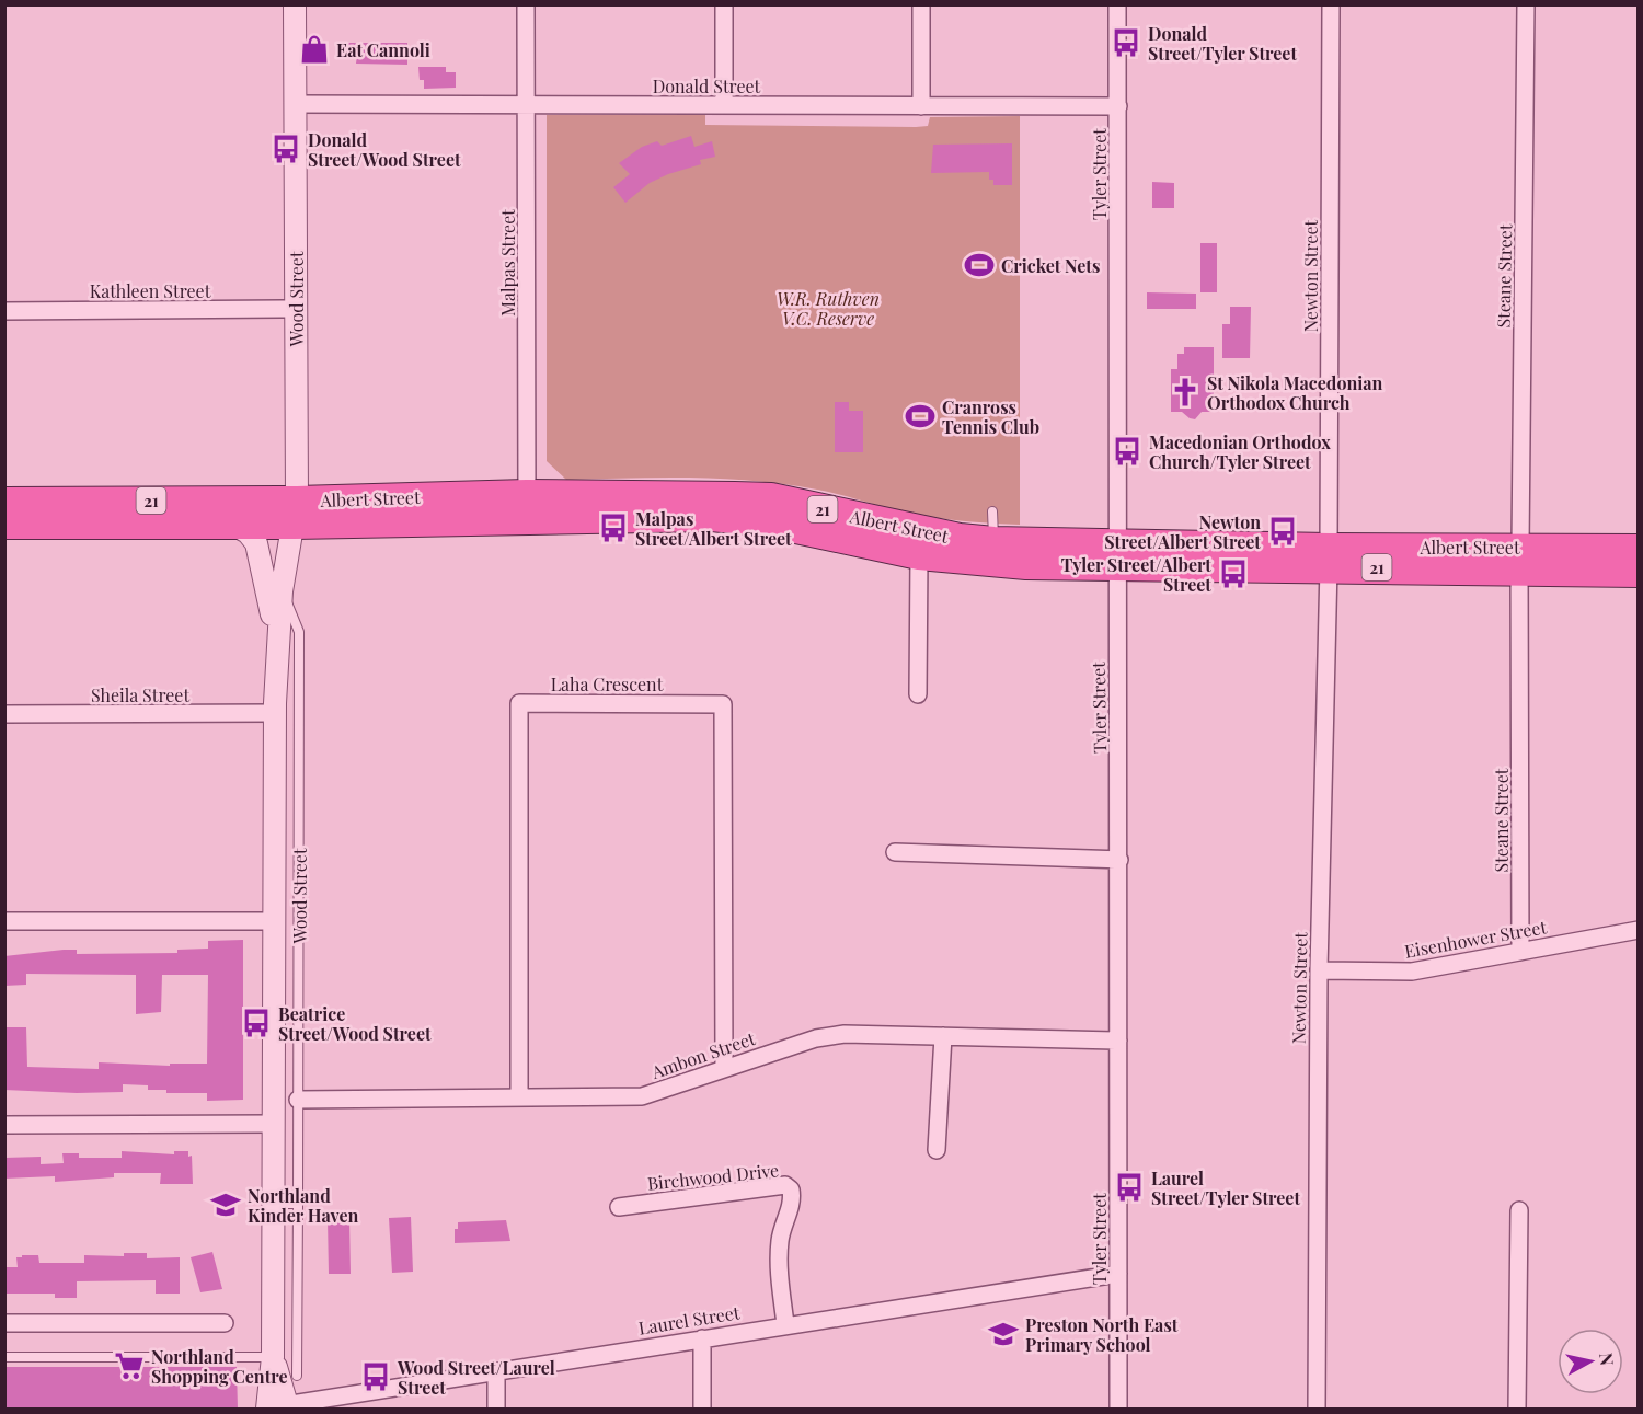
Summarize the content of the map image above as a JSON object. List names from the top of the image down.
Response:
{
  "streets": {
    "highway": ["Albert Street", "21"],
    "street": [
      "Donald Street",
      "Tyler Street",
      "Malpas Street",
      "Newton Street",
      "Steane Street",
      "Kathleen Street",
      "Wood Street",
      "Laha Crescent",
      "Sheila Street",
      "Eisenhower Street",
      "Ambon Street",
      "Birchwood Drive",
      "Laurel Street"
    ]
  },
  "crossings": [
    ["Donald Street", "Tyler Street"],
    ["Donald Street", "Malpas Street"],
    ["Donald Street", "Wood Street"],
    ["Tyler Street", "Albert Street"],
    ["Tyler Street", "Ambon Street"],
    ["Tyler Street", "Laurel Street"],
    ["Malpas Street", "Albert Street"],
    ["Newton Street", "Albert Street"],
    ["Newton Street", "Eisenhower Street"],
    ["Steane Street", "Albert Street"],
    ["Steane Street", "Eisenhower Street"],
    ["Kathleen Street", "Wood Street"],
    ["Wood Street", "Albert Street"],
    ["Wood Street", "Sheila Street"],
    ["Wood Street", "Ambon Street"],
    ["Wood Street", "Laurel Street"],
    ["Laha Crescent", "Ambon Street"],
    ["Birchwood Drive", "Laurel Street"]
  ],
  "parks": ["W.R. Ruthven V.C. Reserve"],
  "places": {
    "bus stop": [
      "Donald Street/Tyler Street",
      "Donald Street/Wood Street",
      "Macedonian Orthodox Church/Tyler Street",
      "Malpas Street/Albert Street",
      "Newton Street/Albert Street",
      "Tyler Street/Albert Street",
      "Beatrice Street/Wood Street",
      "Laurel Street/Tyler Street",
      "Wood Street/Laurel Street"
    ],
    "shop": ["Eat Cannoli"],
    "sports": ["Cricket Nets", "Cranross Tennis Club"],
    "church": ["St Nikola Macedonian Orthodox Church"],
    "school or university": ["Northland Kinder Haven", "Preston North East Primary School"],
    "supermarket": ["Northland Shopping Centre"]
  },
  "north": "right"
}
